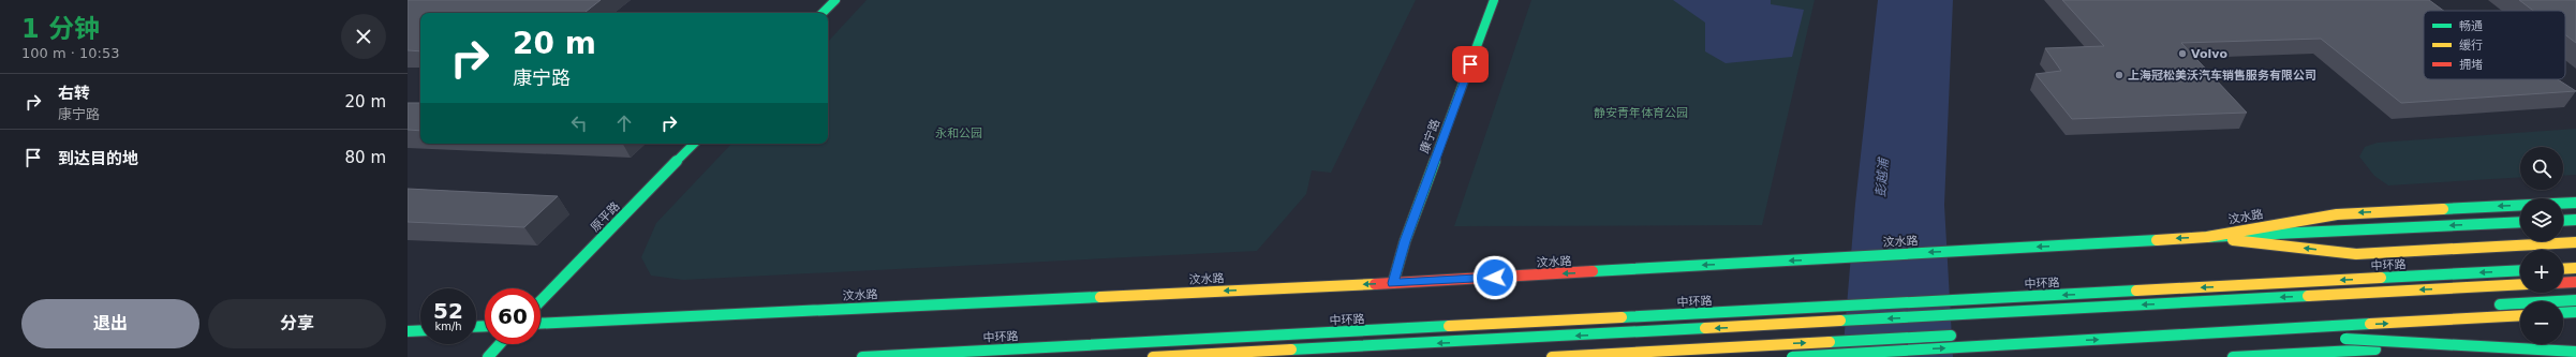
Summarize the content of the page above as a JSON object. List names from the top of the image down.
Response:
{
  "streets": {
    "main road": [
      "康宁路",
      "原平路",
      "汶水路",
      "中环路"
    ]
  },
  "crossings": [
    ["康宁路", "汶水路"]
  ],
  "water": ["彭越浦"],
  "parks": ["静安青年体育公园", "永和公园"],
  "places": ["Volvo", "上海冠松美沃汽车销售服务有限公司"],
  "legend": ["畅通", "缓行", "拥堵"],
  "page": {
    "heading": ["1 分钟", "100 m · 10:53"],
    "turn": ["20 m", "康宁路"],
    "list": [
      {
        "name": "右转",
        "note": "康宁路",
        "value": "20 m"
      },
      {
        "name": "到达目的地",
        "value": "80 m"
      }
    ],
    "map_buttons": ["+", "−"],
    "speed": "52 km/h",
    "limit": "60",
    "buttons": ["退出", "分享"]
  }
}
